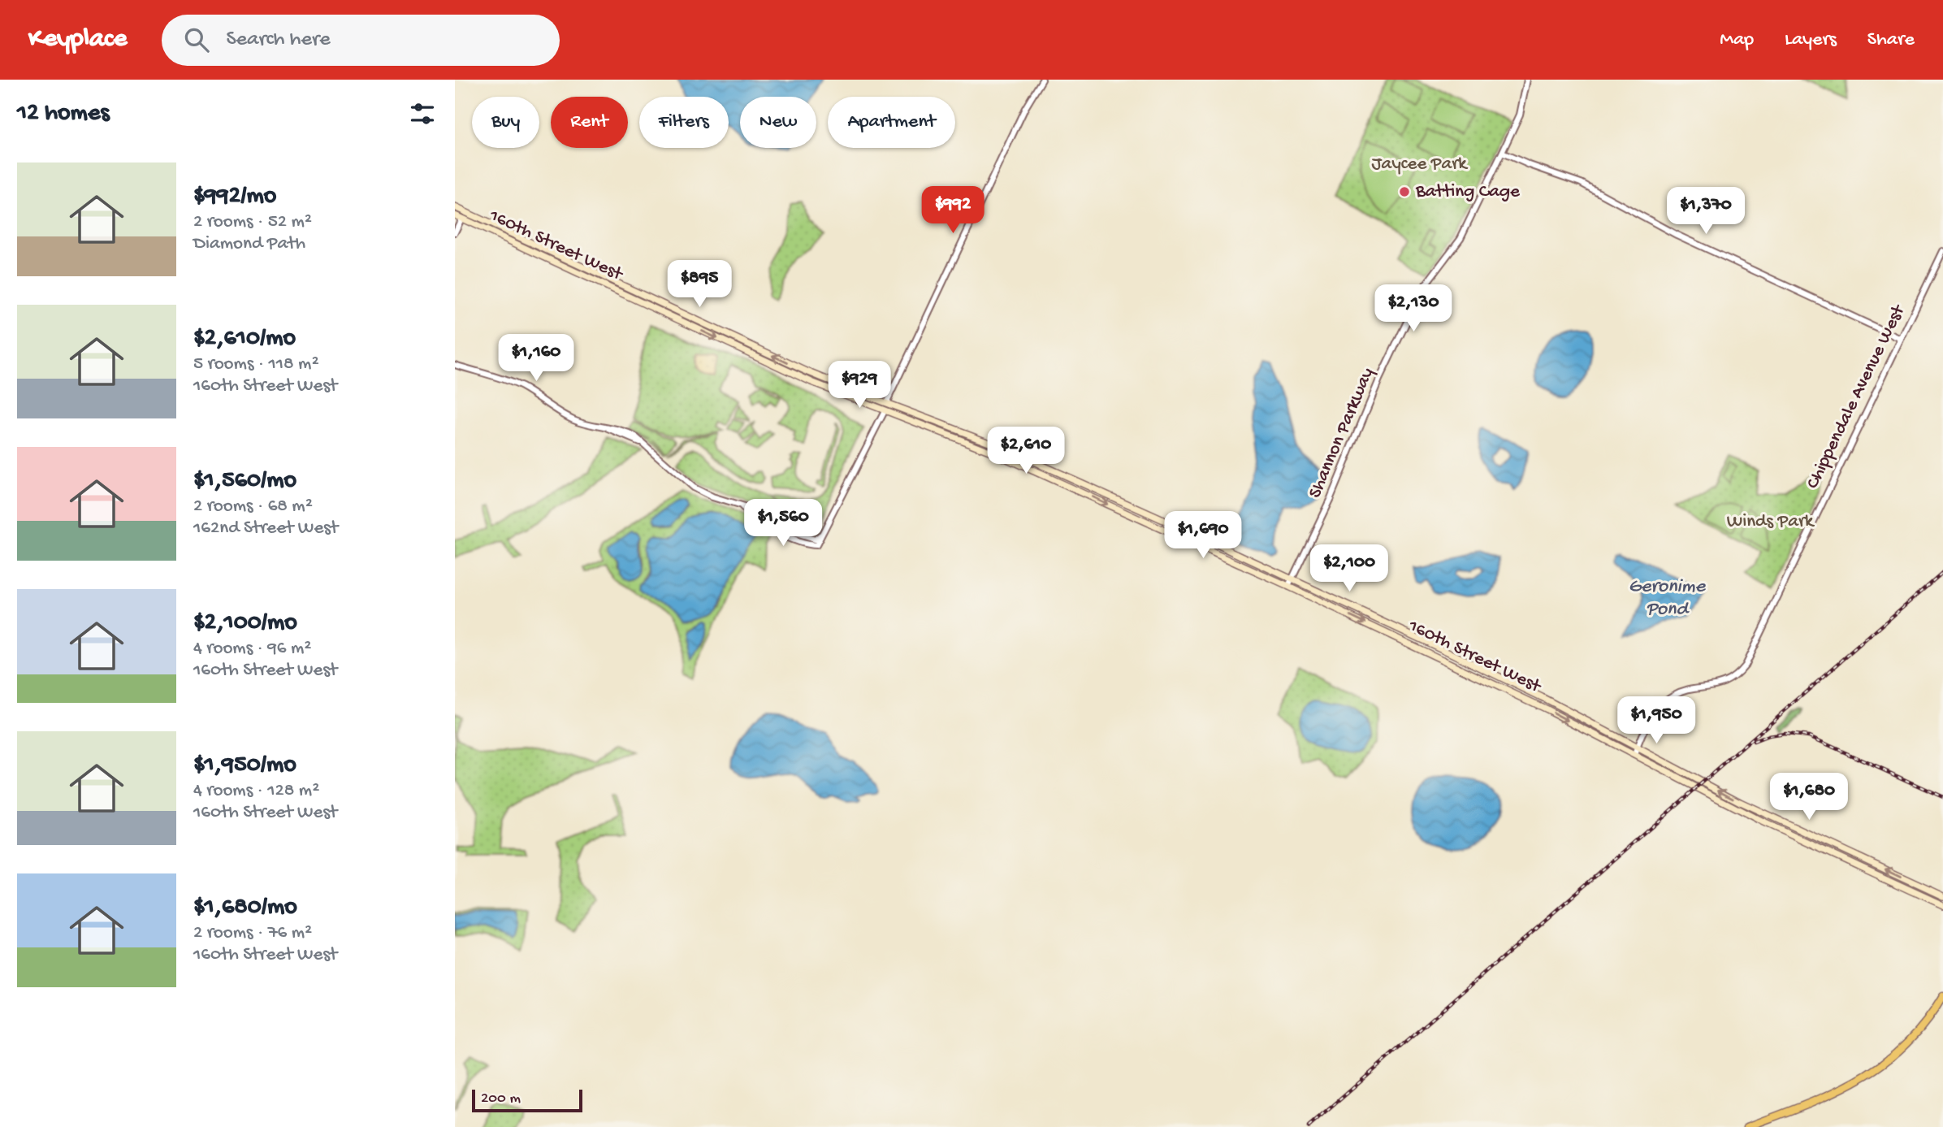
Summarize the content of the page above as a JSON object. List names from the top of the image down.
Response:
{
  "streets": {
    "main road": ["160th Street West"],
    "street": ["Chippendale Avenue West", "Shannon Parkway"]
  },
  "crossings": [
    ["160th Street West", "Chippendale Avenue West"],
    ["160th Street West", "Shannon Parkway"]
  ],
  "water": ["Geronime Pond"],
  "parks": ["Jaycee Park", "Winds Park"],
  "places": ["Batting Cage"],
  "scale_bar": "200 m",
  "page": {
    "header": "Keyplace",
    "search": "Search here",
    "nav": ["Map", "Layers", "Share"],
    "heading": "12 homes",
    "chip": [
      "Buy",
      "Rent",
      "Filters",
      "New",
      "Apartment"
    ],
    "list": [
      {
        "name": "$992/mo",
        "note": "2 rooms · 52 m² · Diamond Path"
      },
      {
        "name": "$2,610/mo",
        "note": "5 rooms · 118 m² · 160th Street West"
      },
      {
        "name": "$1,560/mo",
        "note": "2 rooms · 68 m² · 162nd Street West"
      },
      {
        "name": "$2,100/mo",
        "note": "4 rooms · 96 m² · 160th Street West"
      },
      {
        "name": "$1,950/mo",
        "note": "4 rooms · 128 m² · 160th Street West"
      },
      {
        "name": "$1,680/mo",
        "note": "2 rooms · 76 m² · 160th Street West"
      }
    ],
    "price": [
      "$992",
      "$1,370",
      "$895",
      "$2,130",
      "$1,160",
      "$929",
      "$2,610",
      "$1,560",
      "$1,690",
      "$2,100",
      "$1,950",
      "$1,680"
    ],
    "scale": "200 m"
  }
}
